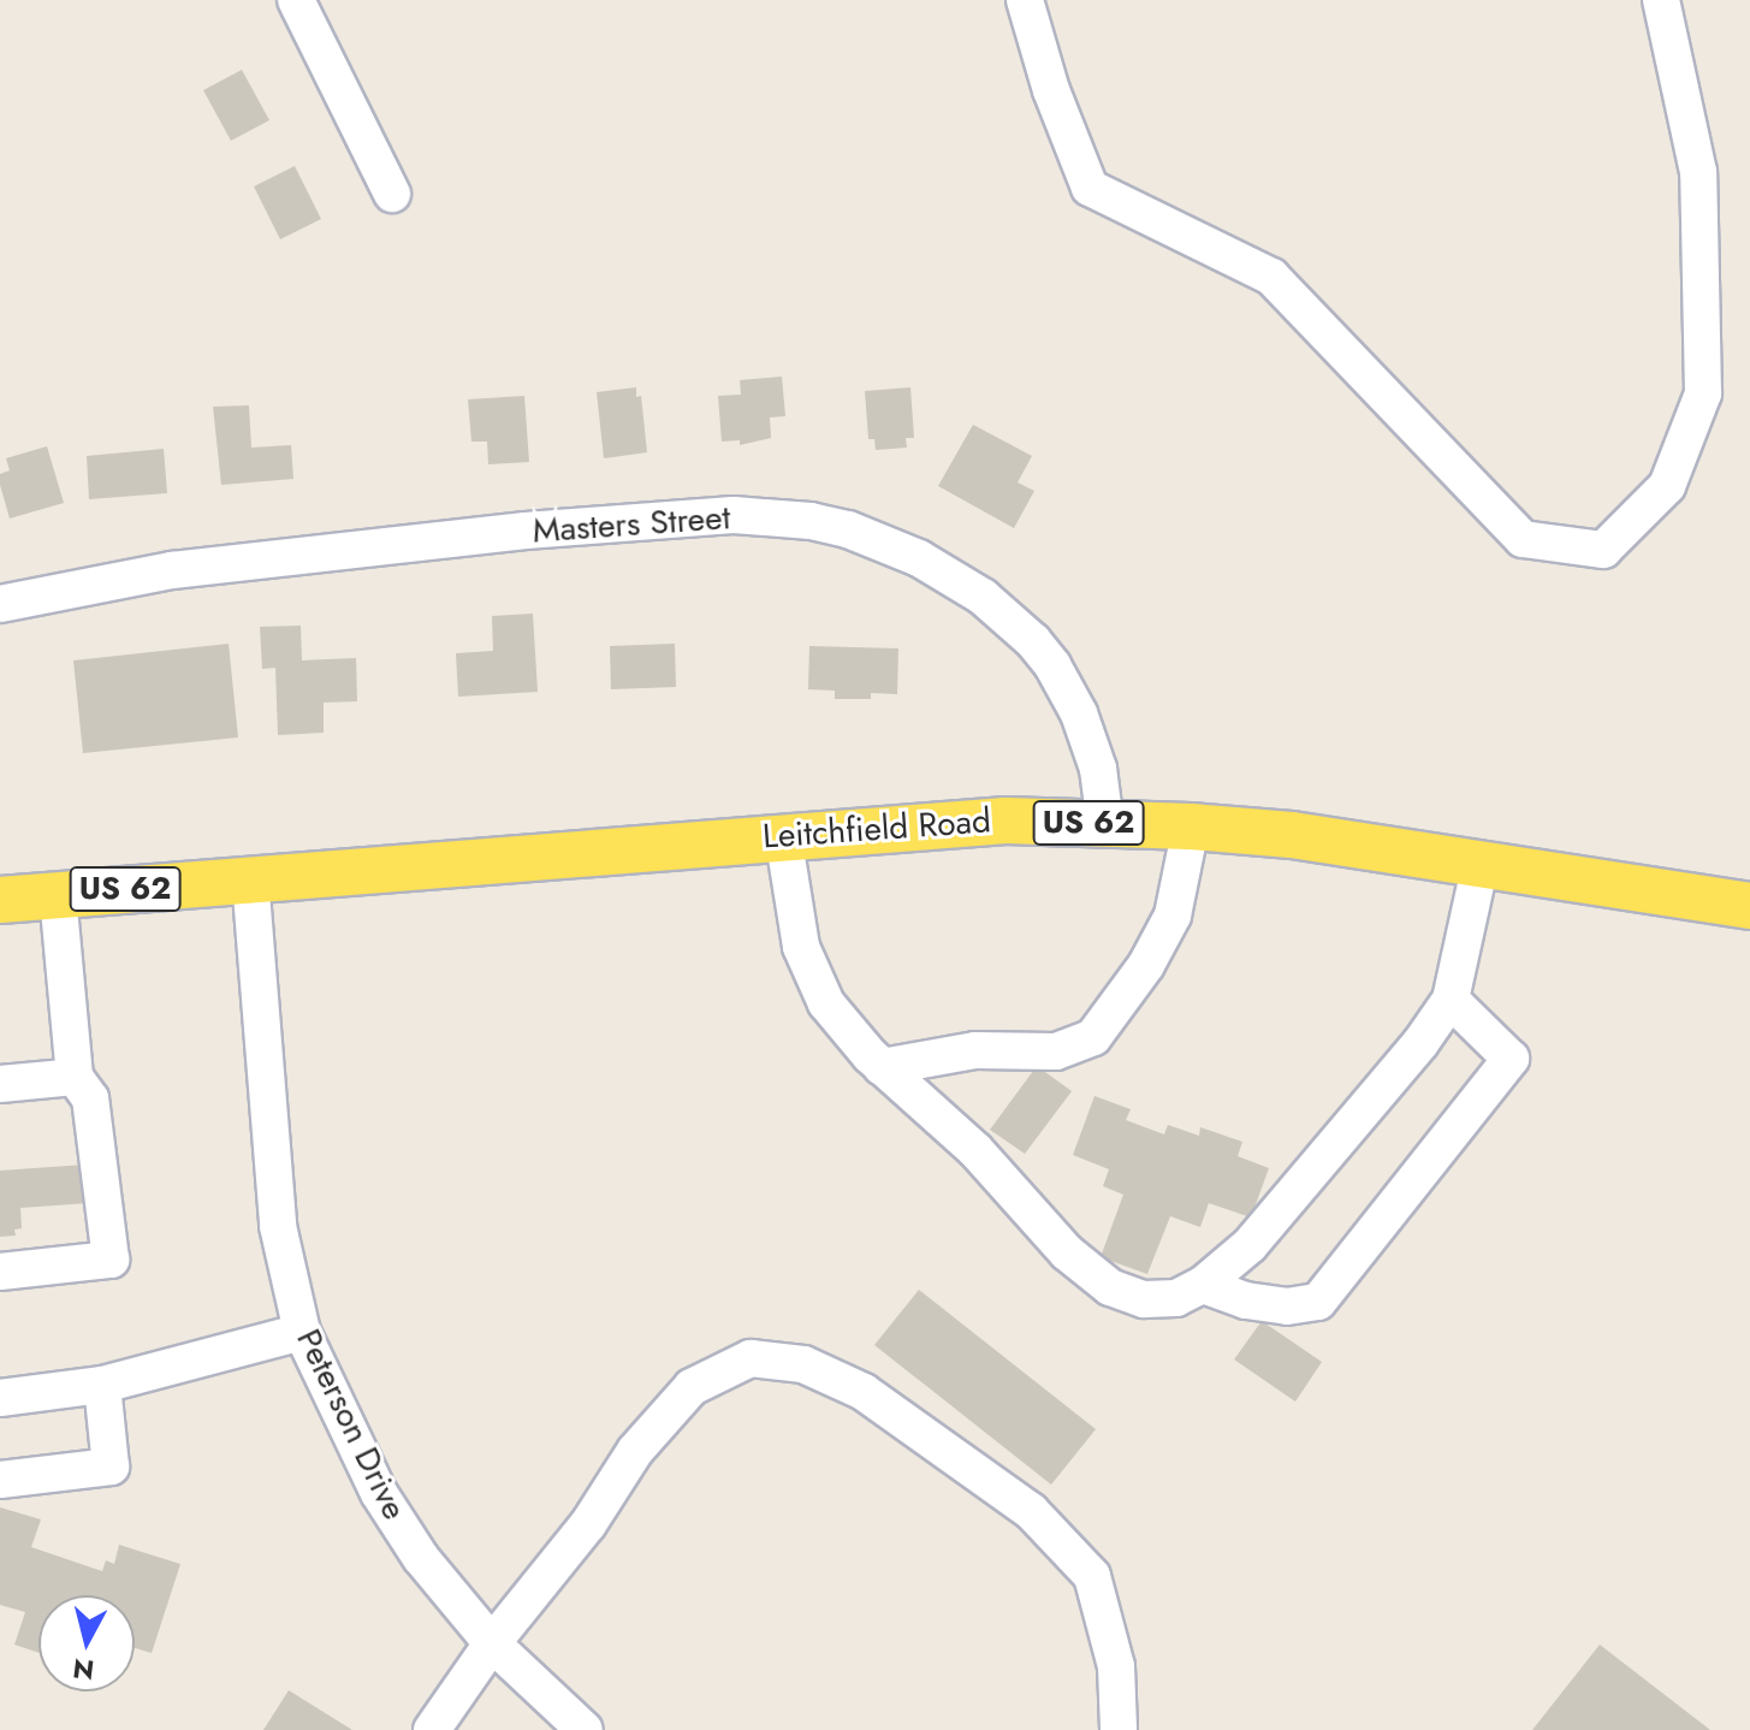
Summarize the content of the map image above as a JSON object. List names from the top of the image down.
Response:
{
  "streets": {
    "main road": ["US 62", "Leitchfield Road"],
    "street": ["Masters Street", "Peterson Drive"]
  },
  "crossings": [
    ["Masters Street", "Leitchfield Road"],
    ["Leitchfield Road", "Peterson Drive"]
  ],
  "north": "bottom"
}
